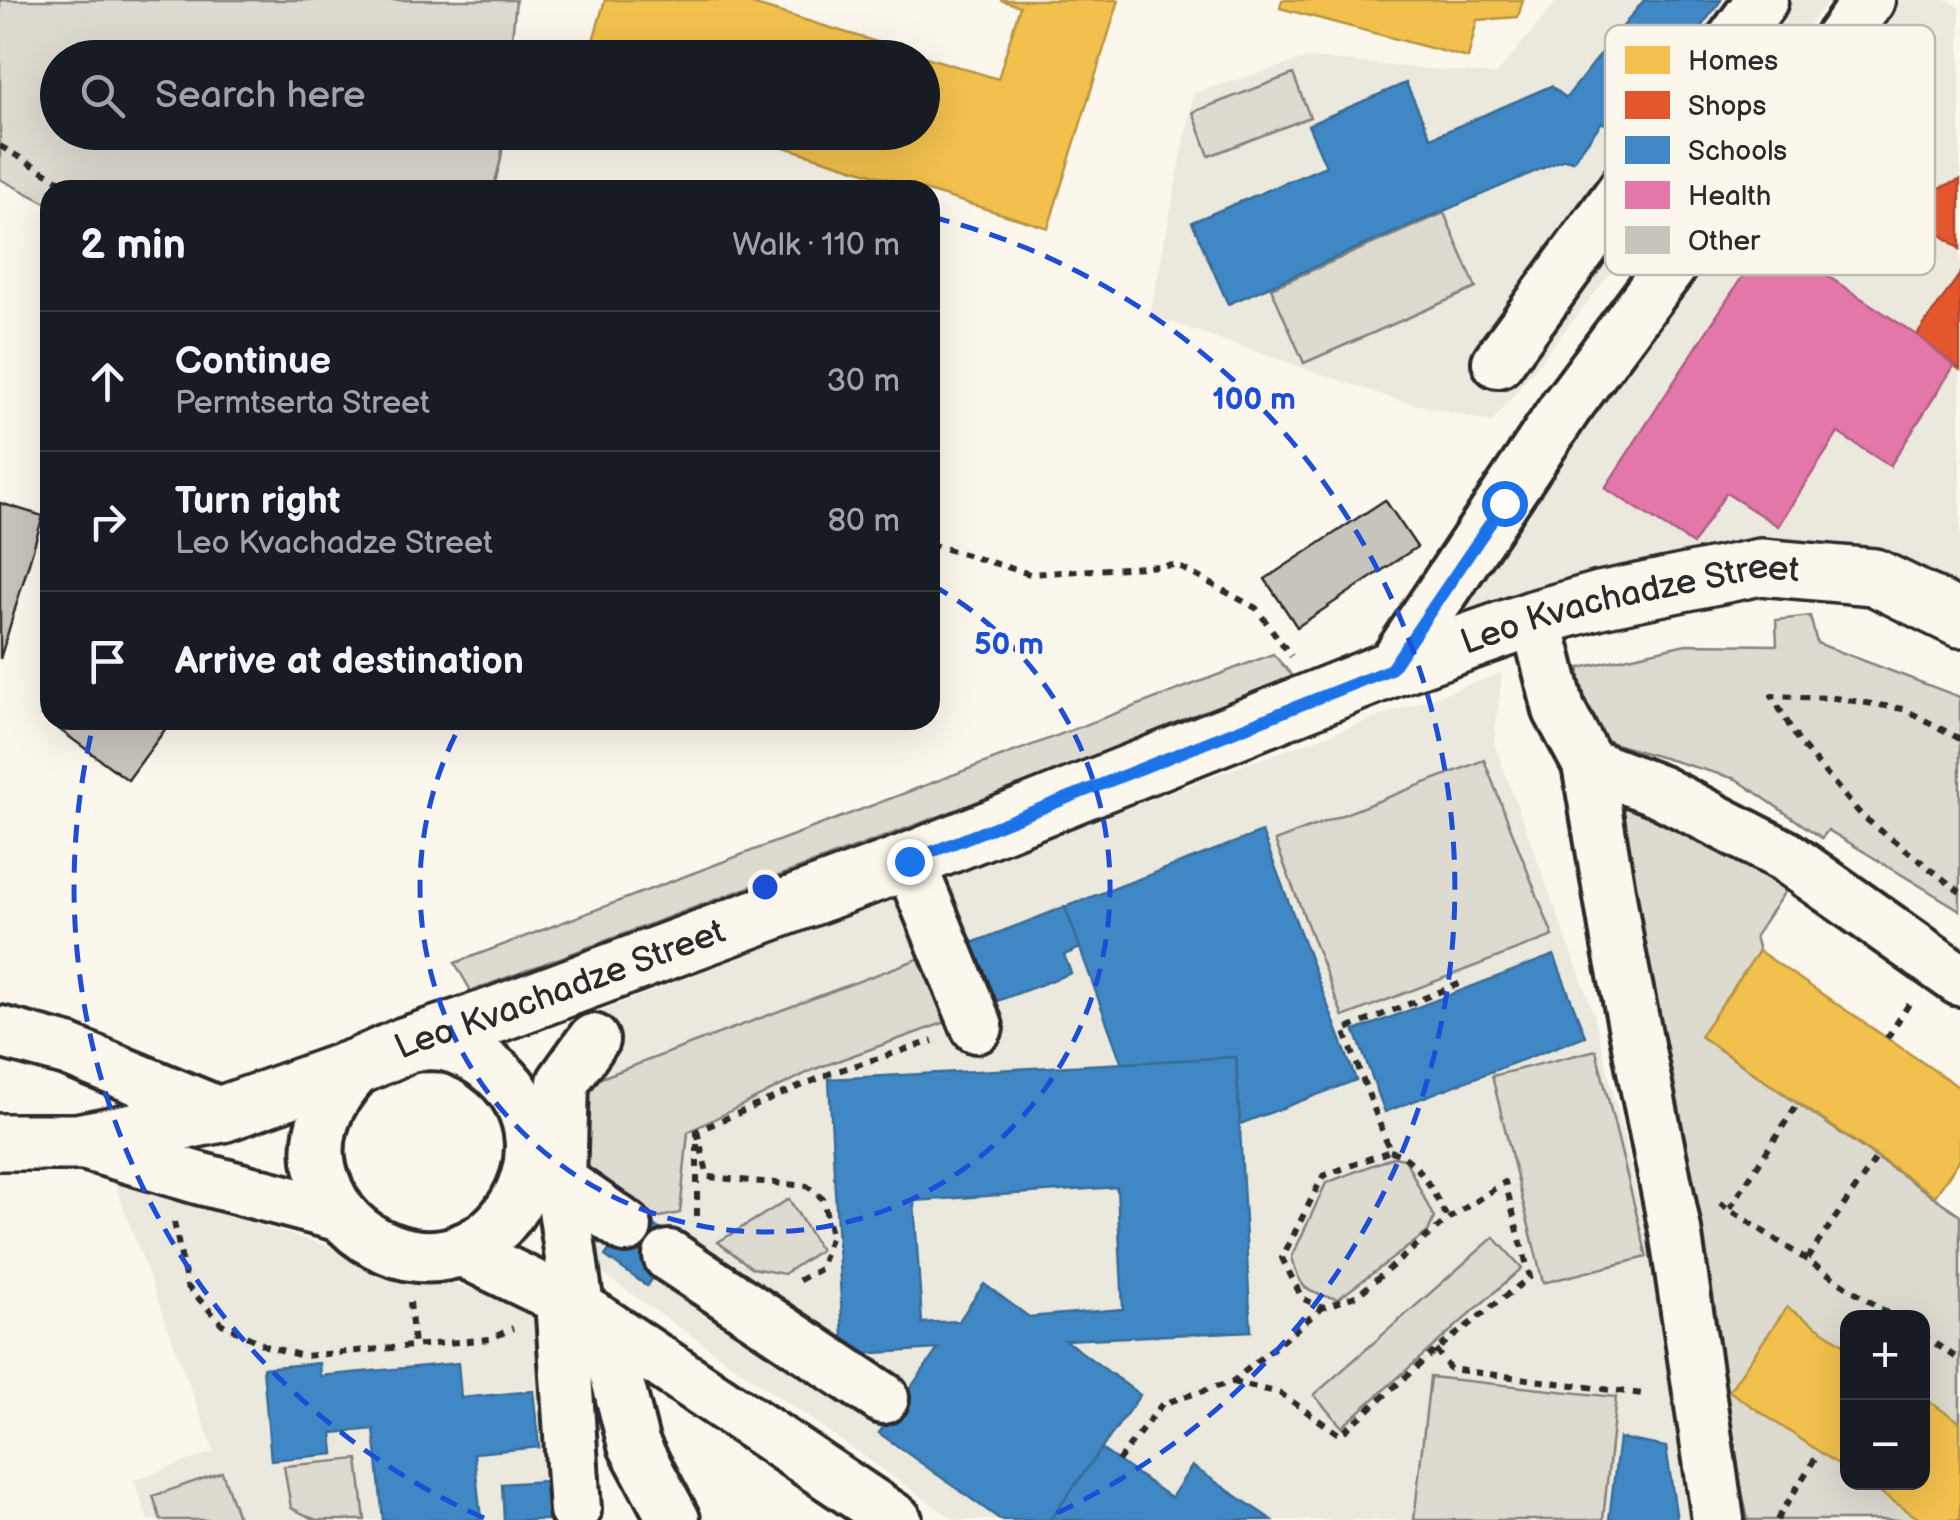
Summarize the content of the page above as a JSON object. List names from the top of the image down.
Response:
{
  "streets": {
    "main road": ["Leo Kvachadze Street"]
  },
  "legend": [
    "Homes",
    "Shops",
    "Schools",
    "Health",
    "Other"
  ],
  "page": {
    "search": "Search here",
    "heading": ["2 min", "Walk · 110 m"],
    "list": [
      ["Continue", "Permtserta Street", "30 m"],
      ["Turn right", "Leo Kvachadze Street", "80 m"],
      "Arrive at destination"
    ],
    "map_buttons": ["+", "−"]
  },
  "rings": ["100 m", "50 m"]
}
